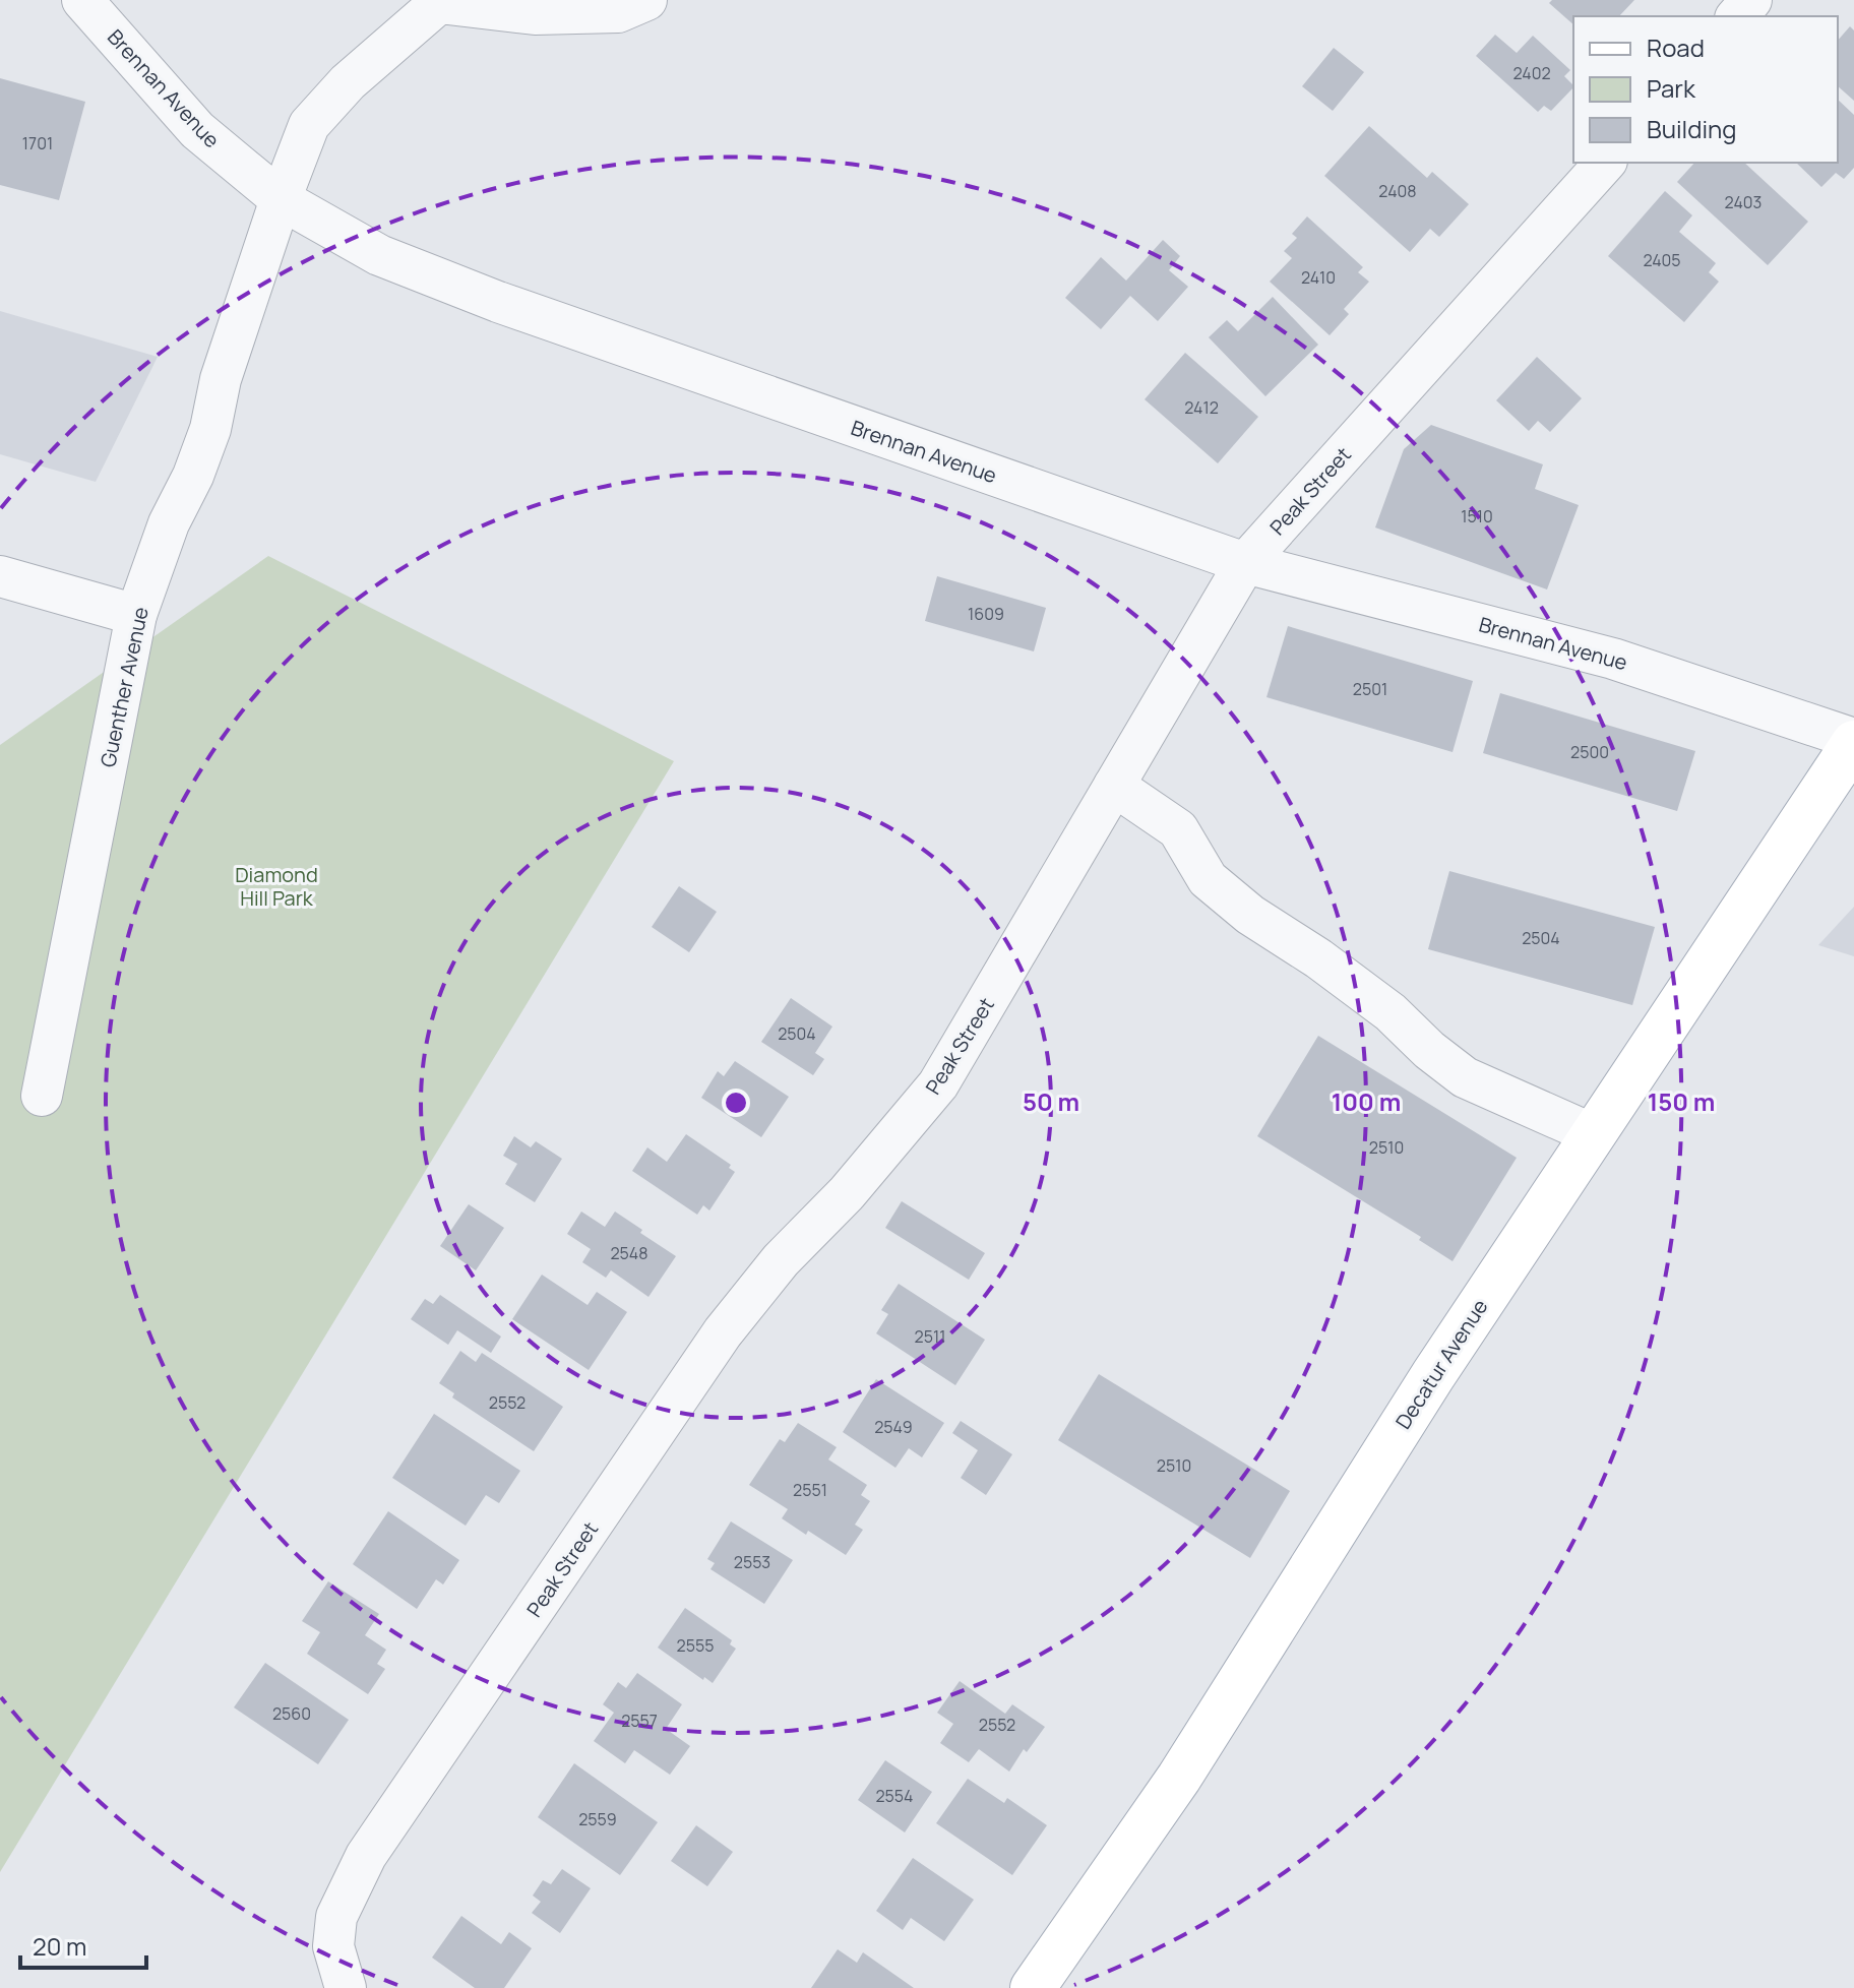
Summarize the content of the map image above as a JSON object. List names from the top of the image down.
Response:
{
  "streets": {
    "main road": ["Decatur Avenue"],
    "street": ["Brennan Avenue", "Peak Street", "Guenther Avenue"]
  },
  "crossings": [
    ["Brennan Avenue", "Peak Street"],
    ["Brennan Avenue", "Guenther Avenue"],
    ["Brennan Avenue", "Decatur Avenue"]
  ],
  "parks": ["Diamond Hill Park"],
  "house_numbers": [
    "2402",
    "1701",
    "2408",
    "2403",
    "2405",
    "2410",
    "2412",
    "1510",
    "1609",
    "2501",
    "2500",
    "2504",
    "2504",
    "2510",
    "2548",
    "2511",
    "2552",
    "2549",
    "2510",
    "2551",
    "2553",
    "2555",
    "2560",
    "2557",
    "2552",
    "2554",
    "2559"
  ],
  "legend": ["Road", "Park", "Building"],
  "scale_bar": "20 m",
  "rings": ["50 m", "100 m", "150 m"]
}
